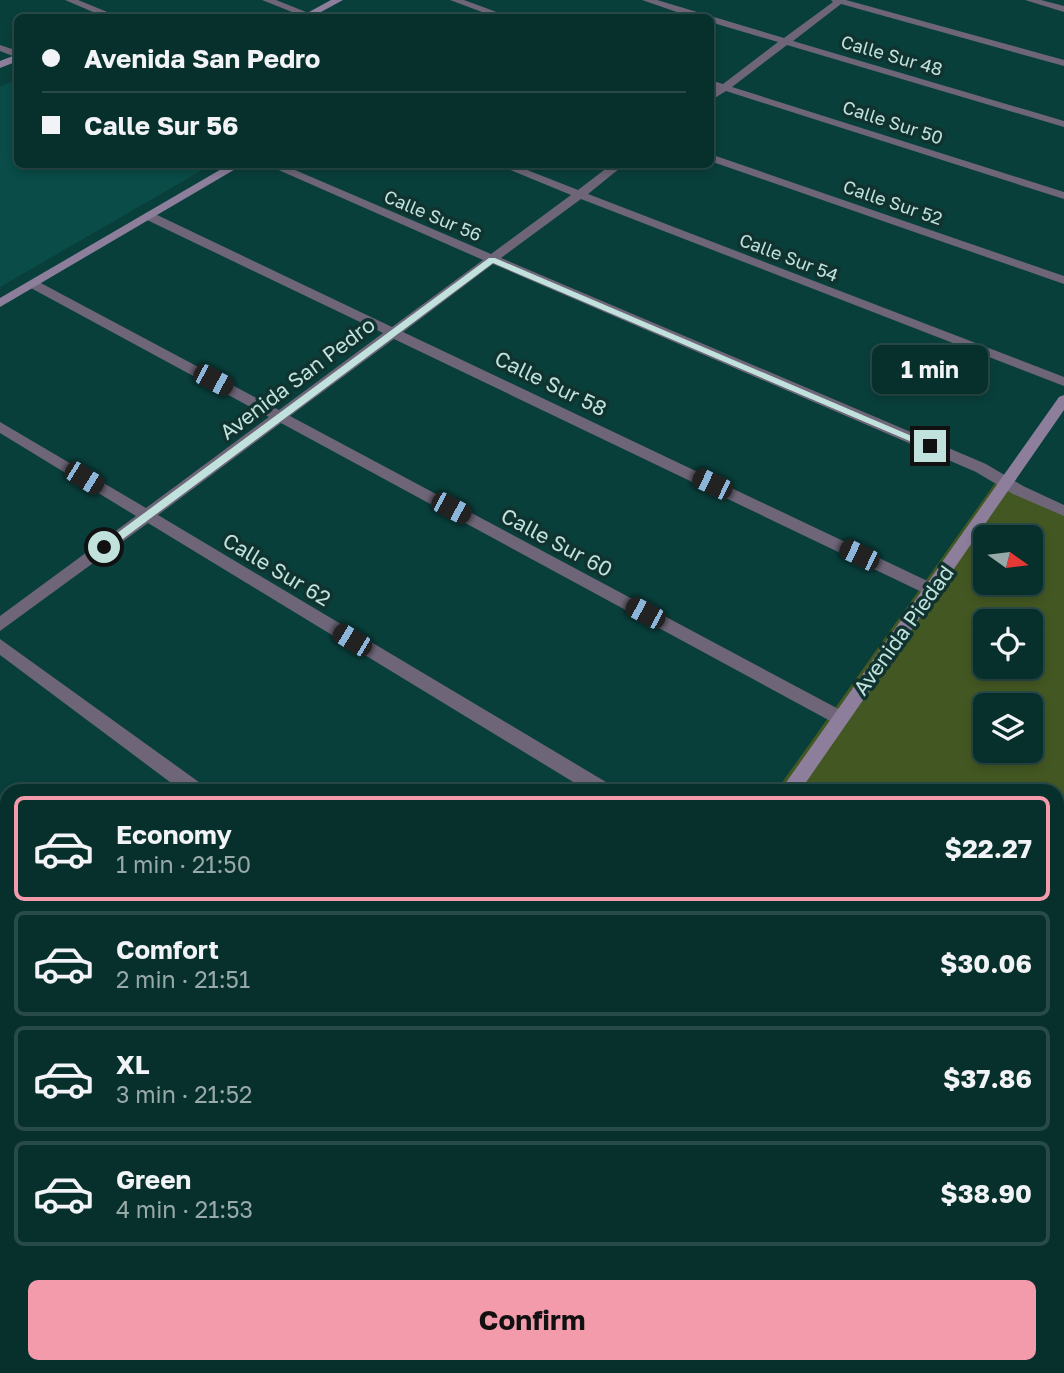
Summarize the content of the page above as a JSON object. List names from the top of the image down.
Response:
{
  "streets": {
    "street": [
      "Calle Sur 48",
      "Calle Sur 50",
      "Calle Sur 52",
      "Calle Sur 56",
      "Calle Sur 54",
      "Avenida San Pedro",
      "Calle Sur 58",
      "Calle Sur 60",
      "Calle Sur 62",
      "Avenida Piedad"
    ]
  },
  "crossings": [
    ["Calle Sur 56", "Avenida San Pedro"],
    ["Calle Sur 56", "Avenida Piedad"],
    ["Calle Sur 54", "Avenida San Pedro"],
    ["Avenida San Pedro", "Calle Sur 58"],
    ["Avenida San Pedro", "Calle Sur 60"],
    ["Avenida San Pedro", "Calle Sur 62"],
    ["Calle Sur 58", "Avenida Piedad"],
    ["Calle Sur 60", "Avenida Piedad"]
  ],
  "north": "right",
  "page": {
    "banner": ["Avenida San Pedro", "Calle Sur 56"],
    "bubble": "1 min",
    "list": [
      {
        "name": "Economy",
        "note": "1 min · 21:50",
        "value": "$22.27"
      },
      {
        "name": "Comfort",
        "note": "2 min · 21:51",
        "value": "$30.06"
      },
      {
        "name": "XL",
        "note": "3 min · 21:52",
        "value": "$37.86"
      },
      {
        "name": "Green",
        "note": "4 min · 21:53",
        "value": "$38.90"
      }
    ],
    "buttons": "Confirm"
  }
}
